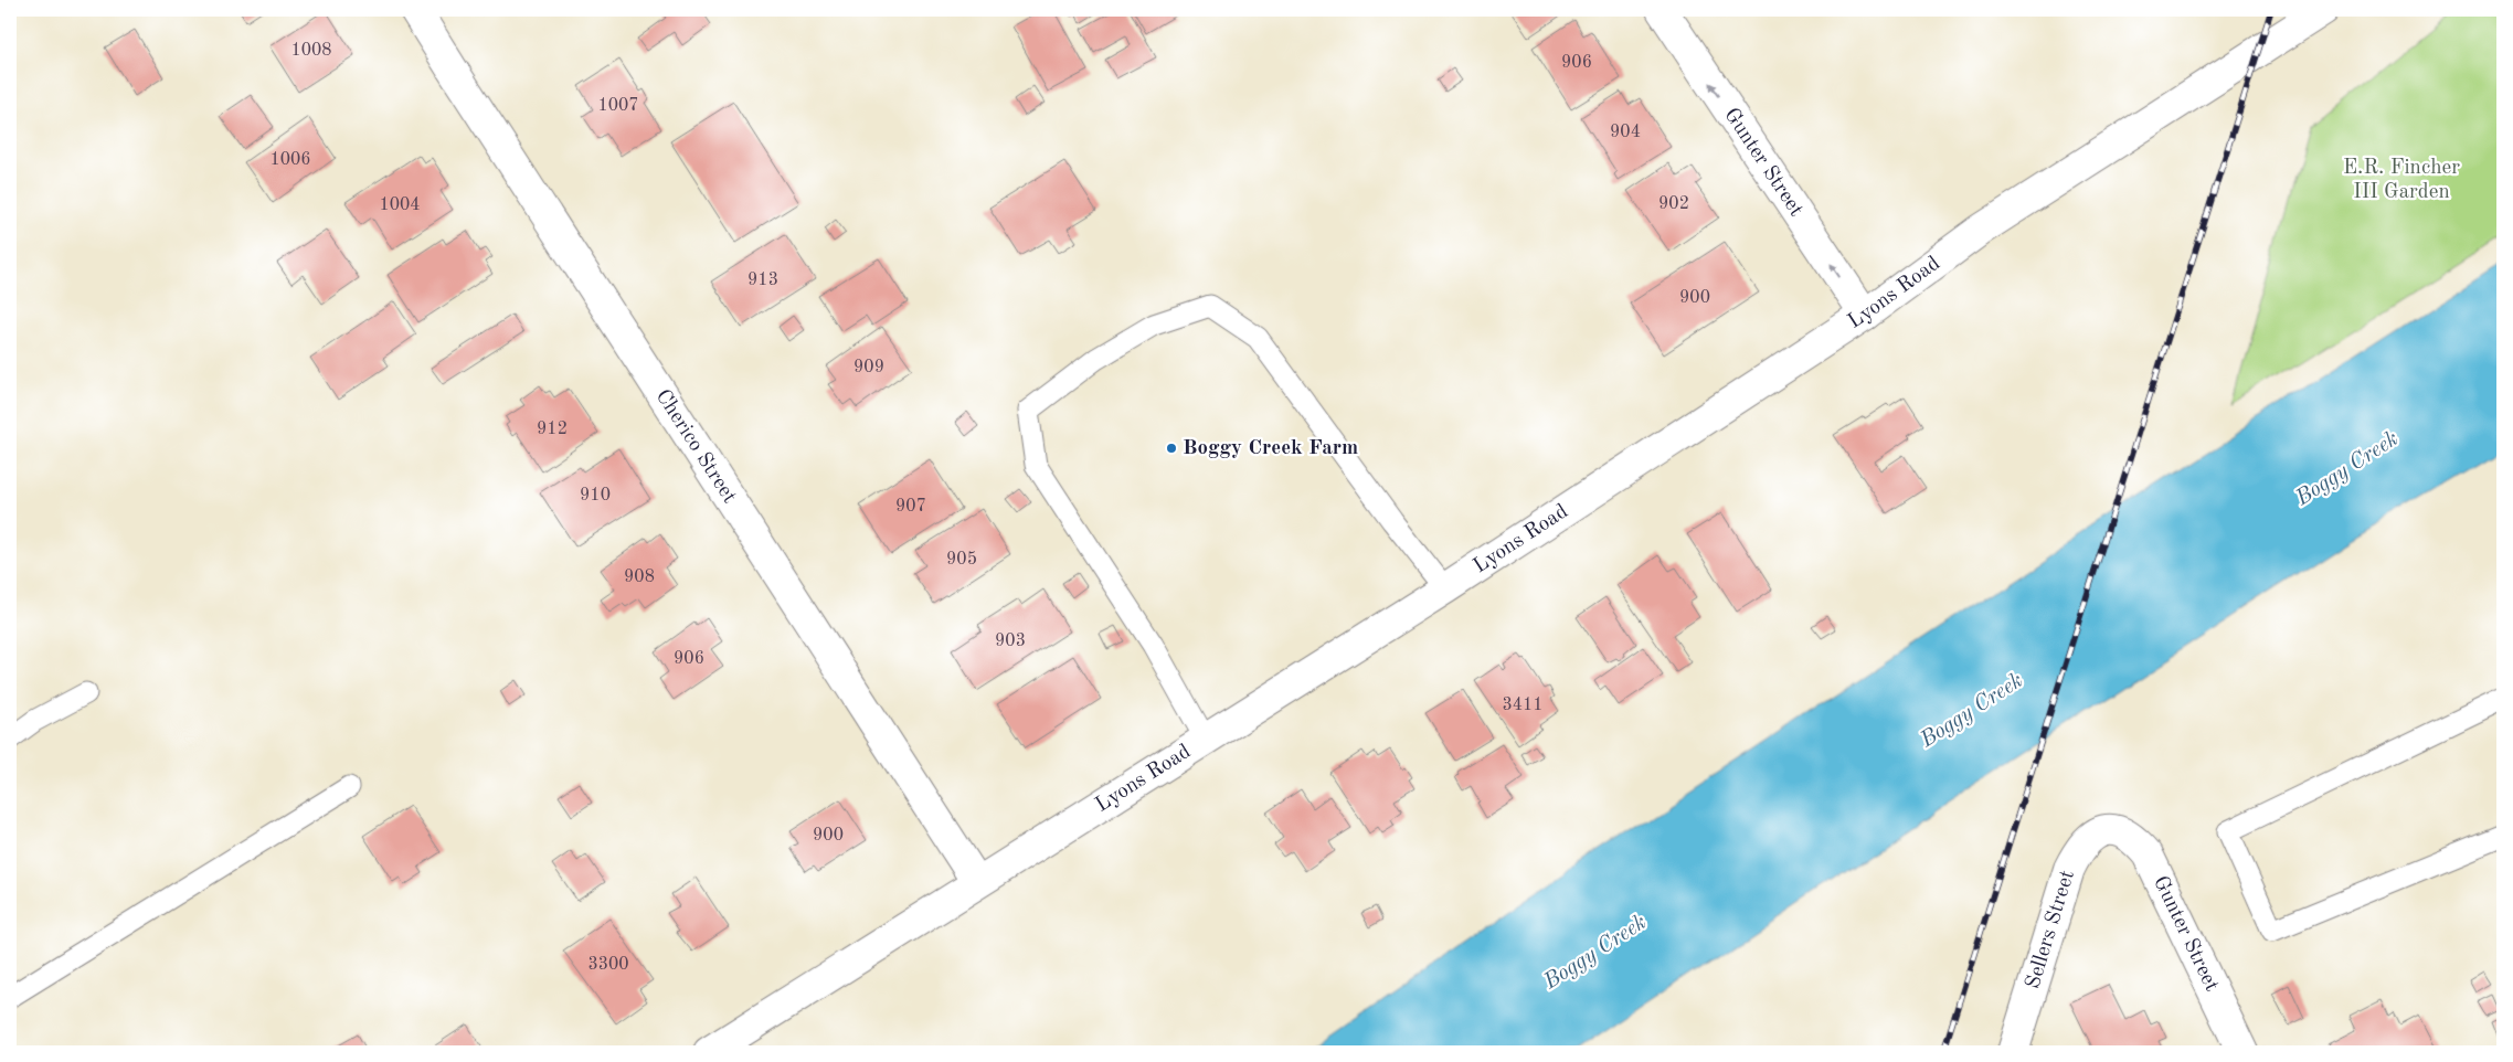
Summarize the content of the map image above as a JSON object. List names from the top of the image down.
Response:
{
  "streets": {
    "street": [
      "Gunter Street",
      "Lyons Road",
      "Cherico Street",
      "Sellers Street"
    ]
  },
  "crossings": [
    ["Gunter Street", "Lyons Road"],
    ["Gunter Street", "Sellers Street"],
    ["Lyons Road", "Cherico Street"]
  ],
  "one_way": ["Gunter Street"],
  "water": ["Boggy Creek"],
  "parks": ["E.R. Fincher III Garden"],
  "places": ["Boggy Creek Farm"],
  "house_numbers": [
    "1008",
    "906",
    "1007",
    "904",
    "1006",
    "902",
    "1004",
    "913",
    "900",
    "909",
    "912",
    "910",
    "907",
    "905",
    "908",
    "903",
    "906",
    "3411",
    "900",
    "3300"
  ]
}
